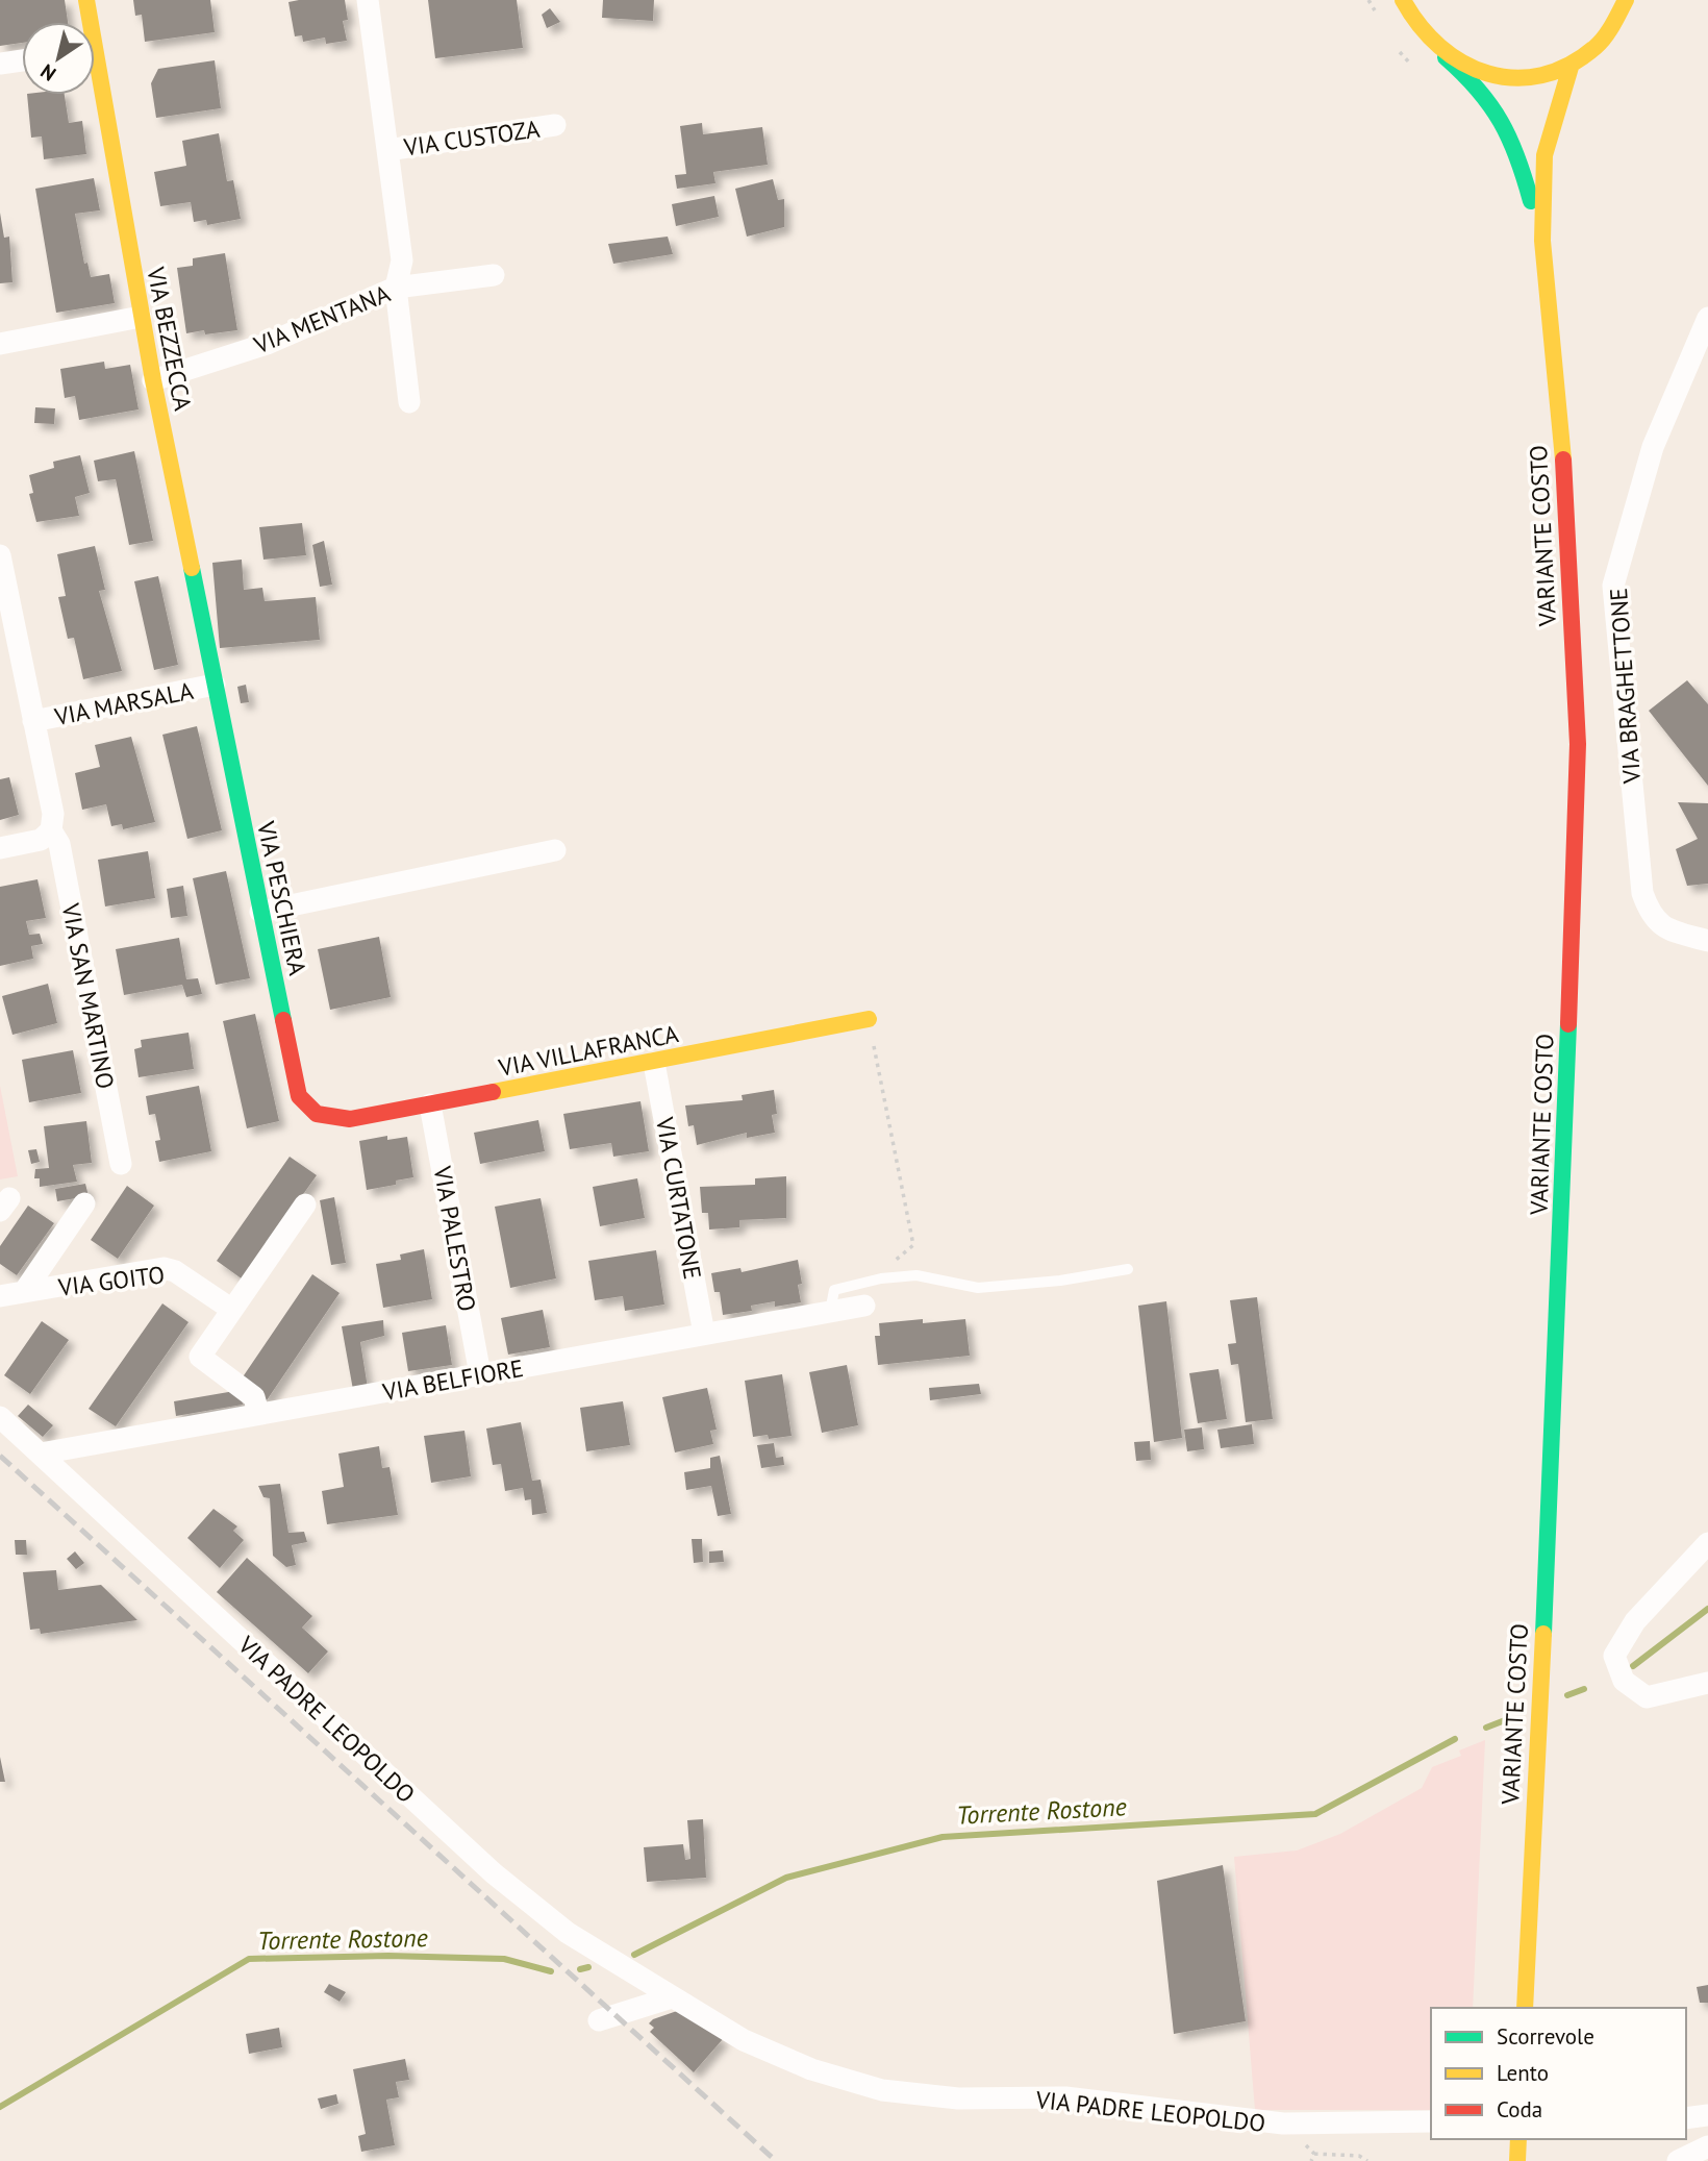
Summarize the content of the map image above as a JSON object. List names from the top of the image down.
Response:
{
  "streets": {
    "main road": [
      "VIA BEZZECCA",
      "VARIANTE COSTO",
      "VIA PESCHIERA",
      "VIA VILLAFRANCA"
    ],
    "street": [
      "VIA CUSTOZA",
      "VIA MENTANA",
      "VIA BRAGHETTONE",
      "VIA MARSALA",
      "VIA SAN MARTINO",
      "VIA CURTATONE",
      "VIA PALESTRO",
      "VIA GOITO",
      "VIA BELFIORE",
      "VIA PADRE LEOPOLDO"
    ]
  },
  "crossings": [
    ["VIA CUSTOZA", "VIA MENTANA"],
    ["VIA MENTANA", "VIA BEZZECCA"],
    ["VIA BEZZECCA", "VIA MARSALA"],
    ["VIA BEZZECCA", "VIA PESCHIERA"],
    ["VIA MARSALA", "VIA PESCHIERA"],
    ["VIA MARSALA", "VIA SAN MARTINO"],
    ["VIA PESCHIERA", "VIA VILLAFRANCA"],
    ["VIA VILLAFRANCA", "VIA CURTATONE"],
    ["VIA VILLAFRANCA", "VIA PALESTRO"],
    ["VIA CURTATONE", "VIA BELFIORE"],
    ["VIA PALESTRO", "VIA BELFIORE"],
    ["VIA BELFIORE", "VIA PADRE LEOPOLDO"]
  ],
  "water": ["Torrente Rostone"],
  "legend": ["Scorrevole", "Lento", "Coda"],
  "north": "bottom left"
}
